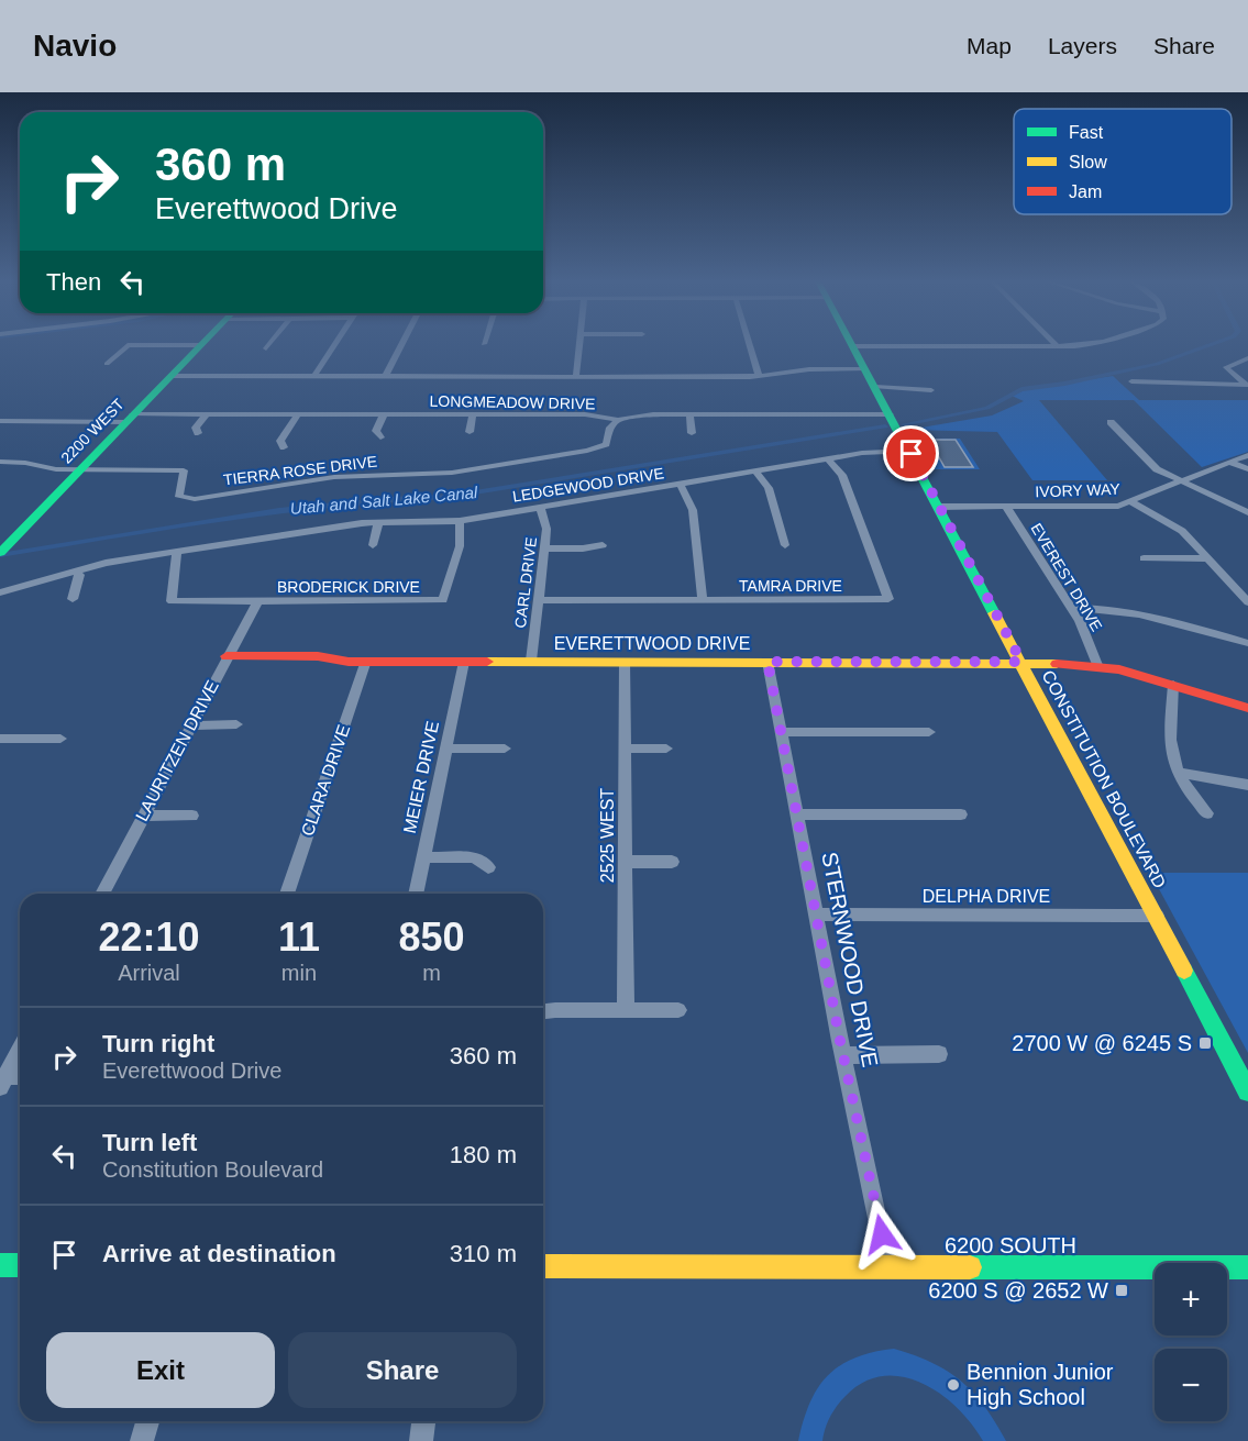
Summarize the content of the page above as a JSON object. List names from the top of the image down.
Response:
{
  "streets": {
    "main road": [
      "2200 WEST",
      "EVERETTWOOD DRIVE",
      "CONSTITUTION BOULEVARD",
      "6200 SOUTH"
    ],
    "street": [
      "LONGMEADOW DRIVE",
      "TIERRA ROSE DRIVE",
      "LEDGEWOOD DRIVE",
      "IVORY WAY",
      "EVEREST DRIVE",
      "CARL DRIVE",
      "TAMRA DRIVE",
      "BRODERICK DRIVE",
      "LAURITZEN DRIVE",
      "MEIER DRIVE",
      "CLARA DRIVE",
      "2525 WEST",
      "DELPHA DRIVE",
      "STERNWOOD DRIVE"
    ]
  },
  "crossings": [
    ["LONGMEADOW DRIVE", "2200 WEST"],
    ["LONGMEADOW DRIVE", "TIERRA ROSE DRIVE"],
    ["LONGMEADOW DRIVE", "CONSTITUTION BOULEVARD"],
    ["2200 WEST", "TIERRA ROSE DRIVE"],
    ["LEDGEWOOD DRIVE", "CARL DRIVE"],
    ["LEDGEWOOD DRIVE", "TAMRA DRIVE"],
    ["LEDGEWOOD DRIVE", "BRODERICK DRIVE"],
    ["LEDGEWOOD DRIVE", "CONSTITUTION BOULEVARD"],
    ["IVORY WAY", "EVEREST DRIVE"],
    ["IVORY WAY", "CONSTITUTION BOULEVARD"],
    ["EVEREST DRIVE", "EVERETTWOOD DRIVE"],
    ["CARL DRIVE", "TAMRA DRIVE"],
    ["CARL DRIVE", "EVERETTWOOD DRIVE"],
    ["BRODERICK DRIVE", "LAURITZEN DRIVE"],
    ["EVERETTWOOD DRIVE", "LAURITZEN DRIVE"],
    ["EVERETTWOOD DRIVE", "MEIER DRIVE"],
    ["EVERETTWOOD DRIVE", "CONSTITUTION BOULEVARD"],
    ["EVERETTWOOD DRIVE", "CLARA DRIVE"],
    ["EVERETTWOOD DRIVE", "2525 WEST"],
    ["EVERETTWOOD DRIVE", "STERNWOOD DRIVE"],
    ["CONSTITUTION BOULEVARD", "DELPHA DRIVE"],
    ["DELPHA DRIVE", "STERNWOOD DRIVE"],
    ["STERNWOOD DRIVE", "6200 SOUTH"]
  ],
  "water": ["Utah and Salt Lake Canal"],
  "places": {
    "transit": ["2700 W @ 6245 S", "6200 S @ 2652 W"],
    "other": ["Bennion Junior High School"]
  },
  "legend": ["Fast", "Slow", "Jam"],
  "page": {
    "header": "Navio",
    "nav": ["Map", "Layers", "Share"],
    "turn": ["360 m", "Everettwood Drive"],
    "then": "Then",
    "eta": [
      "22:10",
      "Arrival",
      "11",
      "min",
      "850",
      "m"
    ],
    "list": [
      {
        "name": "Turn right",
        "note": "Everettwood Drive",
        "value": "360 m"
      },
      {
        "name": "Turn left",
        "note": "Constitution Boulevard",
        "value": "180 m"
      },
      {
        "name": "Arrive at destination",
        "value": "310 m"
      }
    ],
    "map_buttons": ["+", "−"],
    "buttons": ["Exit", "Share"]
  }
}
